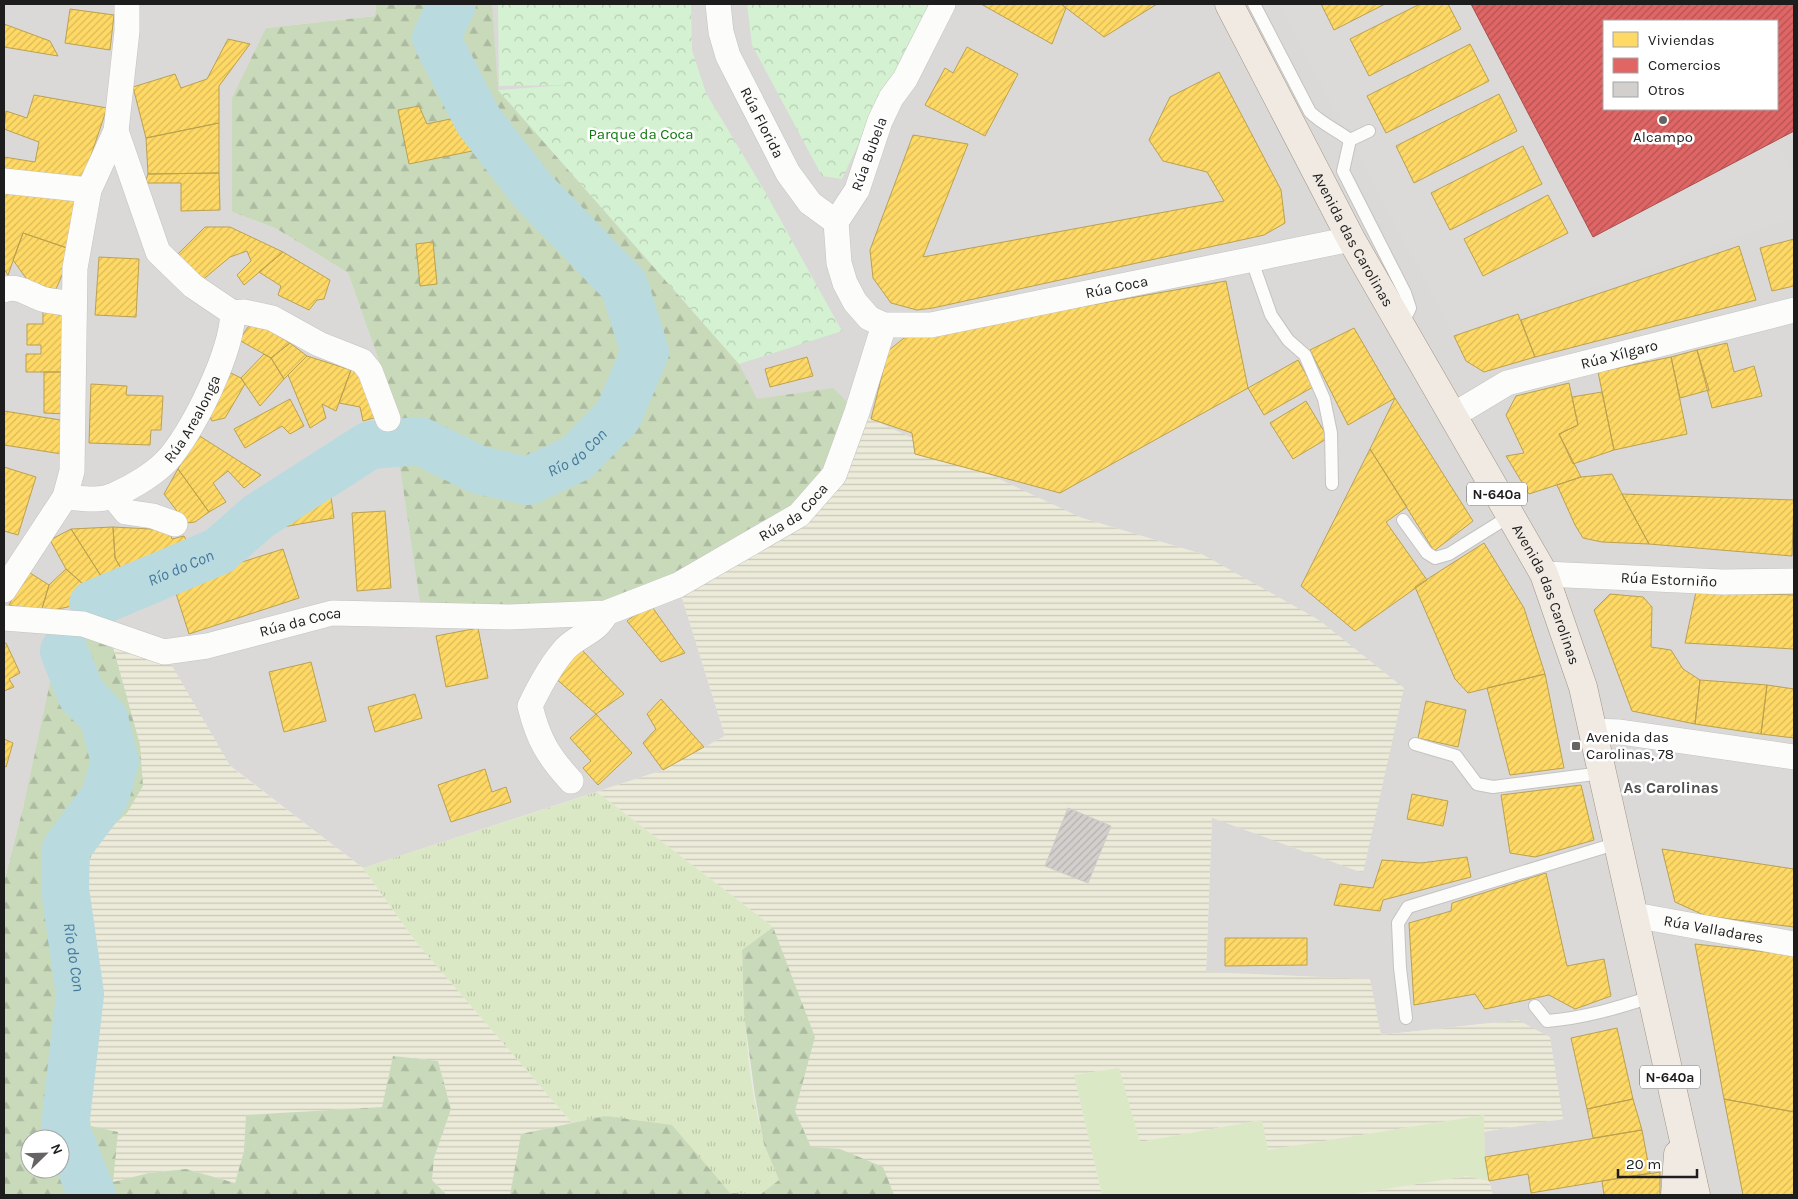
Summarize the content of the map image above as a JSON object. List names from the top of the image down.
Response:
{
  "streets": {
    "main road": ["Avenida das Carolinas", "N-640a"],
    "street": [
      "Rúa Florida",
      "Rúa Bubela",
      "Rúa Coca",
      "Rúa Xílgaro",
      "Rúa Arealonga",
      "Rúa da Coca",
      "Rúa Estorniño",
      "Rúa Valladares"
    ]
  },
  "crossings": [
    ["Rúa Florida", "Rúa Bubela"],
    ["Avenida das Carolinas", "Rúa Coca"],
    ["Avenida das Carolinas", "Rúa Xílgaro"],
    ["Avenida das Carolinas", "N-640a"],
    ["Avenida das Carolinas", "Rúa Estorniño"],
    ["Avenida das Carolinas", "Rúa Valladares"],
    ["Rúa Coca", "Rúa da Coca"]
  ],
  "districts": ["As Carolinas"],
  "water": ["Río do Con"],
  "parks": ["Parque da Coca"],
  "places": {
    "other": ["Alcampo"],
    "transit": ["Avenida das Carolinas, 78"]
  },
  "legend": ["Viviendas", "Comercios", "Otros"],
  "scale_bar": "20 m",
  "north": "top right"
}
